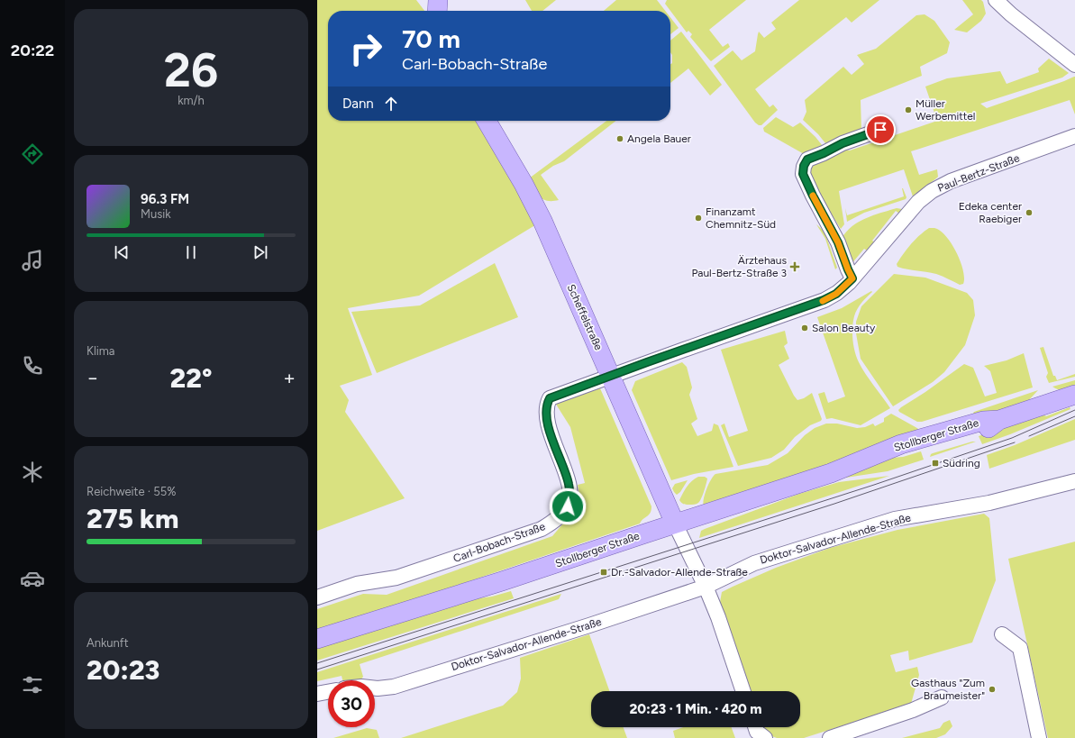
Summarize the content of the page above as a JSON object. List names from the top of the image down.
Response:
{
  "streets": {
    "main road": ["Scheffelstraße", "Stollberger Straße"],
    "street": ["Paul-Bertz-Straße", "Doktor-Salvador-Allende-Straße", "Carl-Bobach-Straße"]
  },
  "crossings": [
    ["Paul-Bertz-Straße", "Scheffelstraße"],
    ["Paul-Bertz-Straße", "Carl-Bobach-Straße"],
    ["Scheffelstraße", "Stollberger Straße"],
    ["Scheffelstraße", "Carl-Bobach-Straße"]
  ],
  "places": {
    "other": [
      "Müller Werbemittel",
      "Angela Bauer",
      "Edeka center Raebiger",
      "Finanzamt Chemnitz-Süd",
      "Salon Beauty",
      "Gasthaus \"Zum Braumeister\""
    ],
    "health": ["Ärztehaus Paul-Bertz-Straße 3"],
    "transit": ["Südring", "Dr.-Salvador-Allende-Straße"]
  },
  "page": {
    "tabs": "20:22",
    "tile": [
      ["26", "km/h"],
      "Klima",
      ["Reichweite · 55%", "275 km"],
      ["Ankunft", "20:23"]
    ],
    "turn": ["70 m", "Carl-Bobach-Straße"],
    "then": "Dann",
    "song": ["96.3 FM", "Musik"],
    "heat": ["−", "22°", "+"],
    "limit": "30",
    "trip": "20:23 · 1 Min. · 420 m"
  }
}
